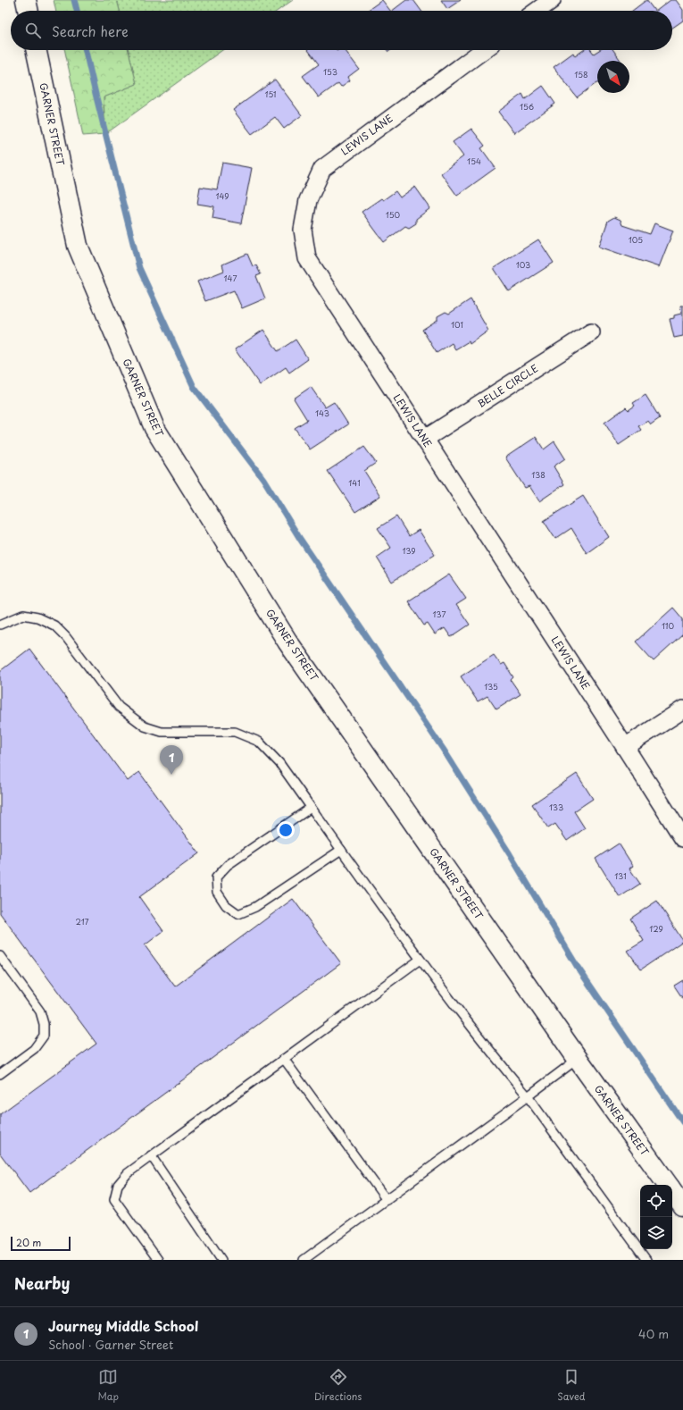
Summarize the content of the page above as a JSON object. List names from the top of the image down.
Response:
{
  "streets": {
    "street": ["GARNER STREET", "LEWIS LANE", "BELLE CIRCLE"]
  },
  "crossings": [
    ["LEWIS LANE", "BELLE CIRCLE"]
  ],
  "house_numbers": [
    "153",
    "158",
    "151",
    "156",
    "154",
    "149",
    "150",
    "105",
    "103",
    "147",
    "101",
    "143",
    "138",
    "141",
    "139",
    "137",
    "110",
    "135",
    "133",
    "131",
    "217",
    "129"
  ],
  "scale_bar": "20 m",
  "north": "bottom right",
  "page": {
    "search": "Search here",
    "pins": "1",
    "scale": "20 m",
    "heading": "Nearby",
    "list": [
      {
        "mark": "1",
        "name": "Journey Middle School",
        "note": "School · Garner Street",
        "value": "40 m"
      }
    ],
    "nav": ["Map", "Directions", "Saved"]
  }
}
